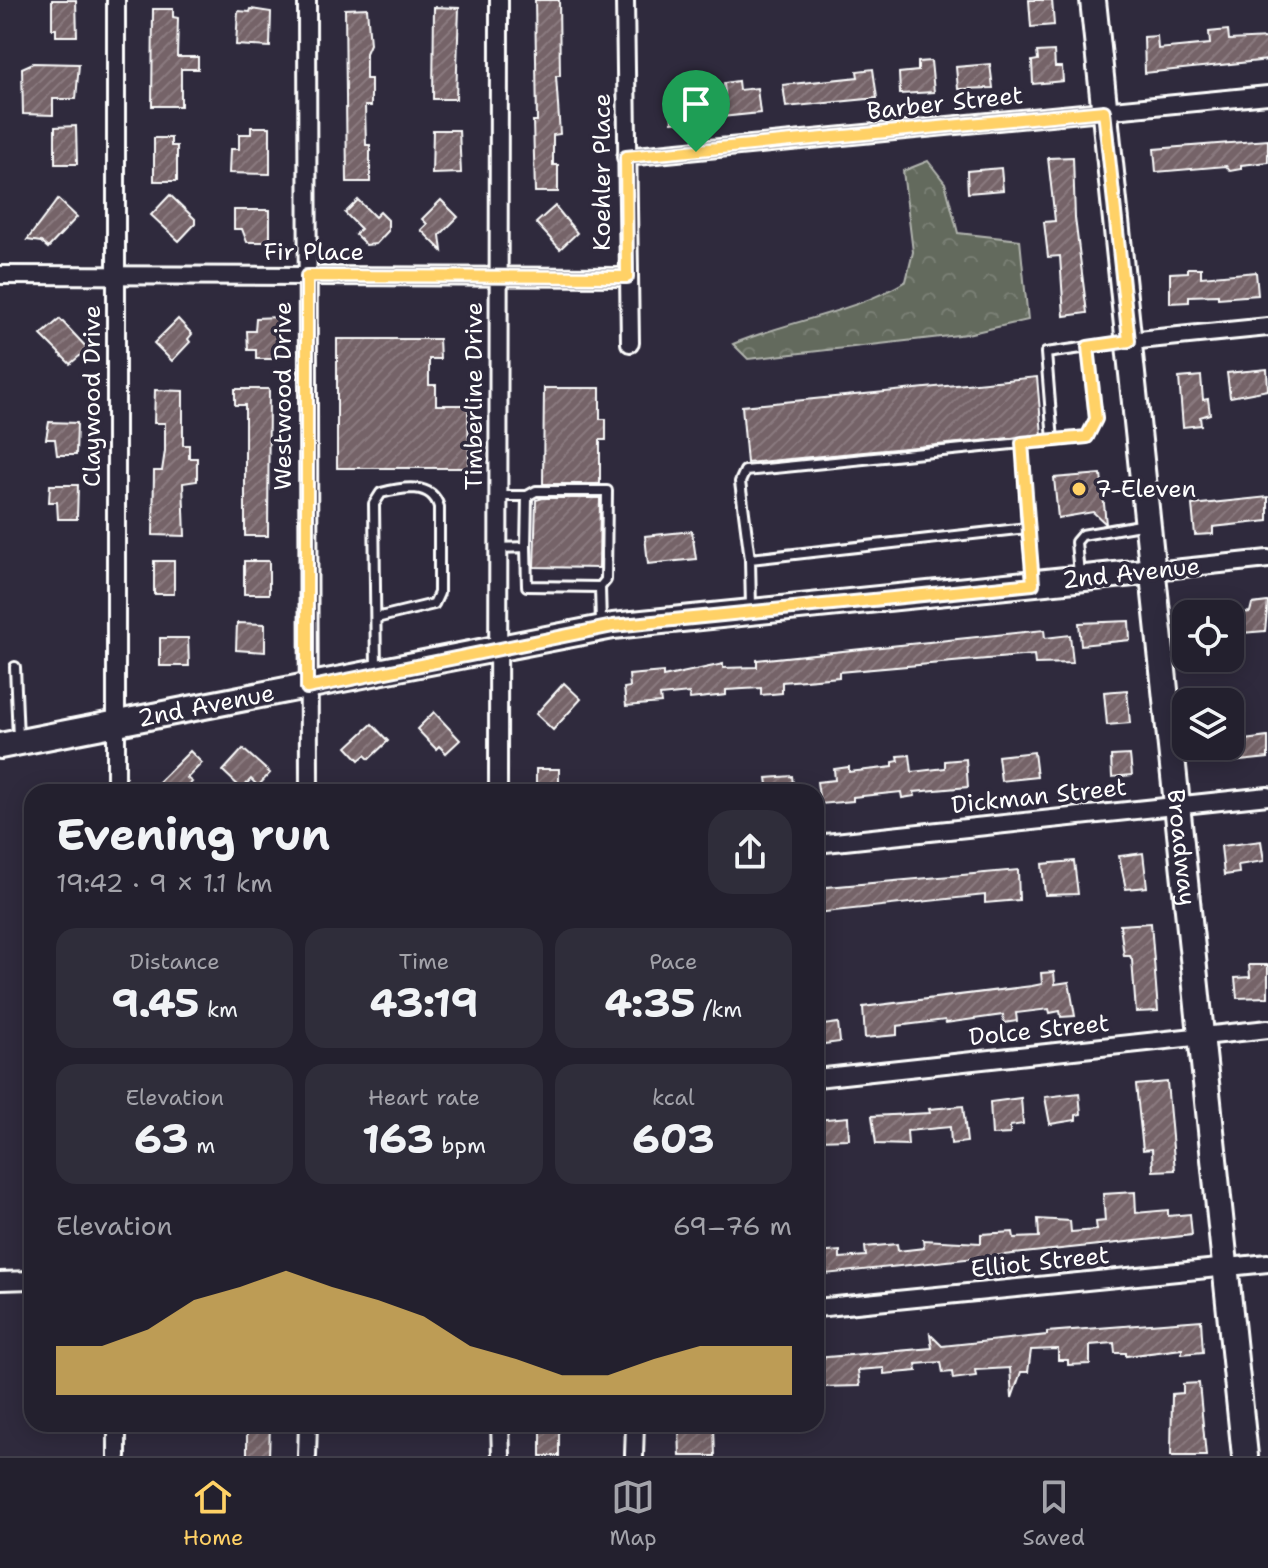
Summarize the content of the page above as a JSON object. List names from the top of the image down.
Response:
{
  "streets": {
    "street": [
      "Barber Street",
      "Koehler Place",
      "Fir Place",
      "Claywood Drive",
      "Westwood Drive",
      "Timberline Drive",
      "2nd Avenue",
      "Dickman Street",
      "Broadway",
      "Dolce Street",
      "Elliot Street"
    ]
  },
  "crossings": [
    ["Barber Street", "Koehler Place"],
    ["Barber Street", "Broadway"],
    ["Koehler Place", "Fir Place"],
    ["Fir Place", "Claywood Drive"],
    ["Fir Place", "Westwood Drive"],
    ["Fir Place", "Timberline Drive"],
    ["Claywood Drive", "2nd Avenue"],
    ["Westwood Drive", "2nd Avenue"],
    ["Timberline Drive", "2nd Avenue"],
    ["2nd Avenue", "Broadway"],
    ["Dickman Street", "Broadway"],
    ["Broadway", "Dolce Street"],
    ["Broadway", "Elliot Street"]
  ],
  "places": ["7-Eleven"],
  "page": {
    "heading": ["Evening run", "19:42 · 9 × 1.1 km"],
    "stats": [
      ["Distance", "9.45 km"],
      ["Time", "43:19"],
      ["Pace", "4:35 /km"],
      ["Elevation", "63 m"],
      ["Heart rate", "163 bpm"],
      ["kcal", "603"]
    ],
    "chart": ["Elevation", "69–76 m"],
    "tabs": ["Home", "Map", "Saved"]
  }
}
